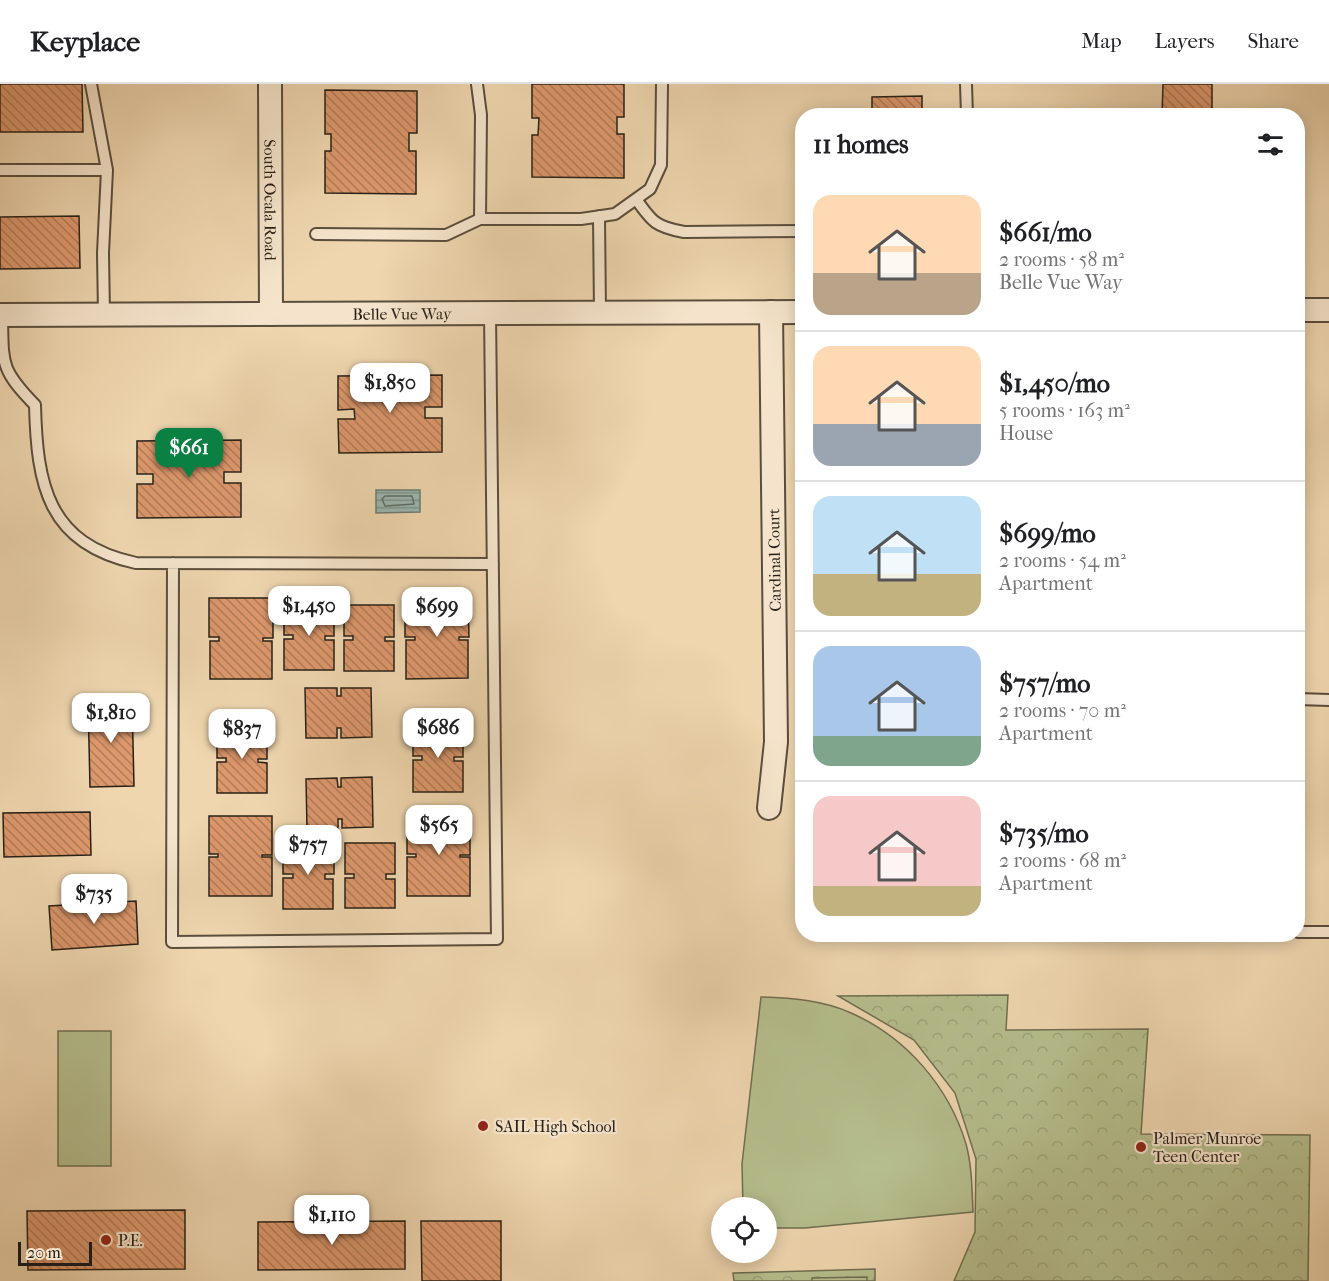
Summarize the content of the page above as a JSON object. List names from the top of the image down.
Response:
{
  "streets": {
    "street": ["South Ocala Road", "Belle Vue Way", "Cardinal Court"]
  },
  "crossings": [
    ["South Ocala Road", "Belle Vue Way"],
    ["Belle Vue Way", "Cardinal Court"]
  ],
  "places": ["SAIL High School", "Palmer Munroe Teen Center", "P.E."],
  "scale_bar": "20 m",
  "page": {
    "header": "Keyplace",
    "nav": ["Map", "Layers", "Share"],
    "heading": "11 homes",
    "list": [
      {
        "name": "$661/mo",
        "note": "2 rooms · 58 m² · Belle Vue Way"
      },
      {
        "name": "$1,450/mo",
        "note": "5 rooms · 163 m² · House"
      },
      {
        "name": "$699/mo",
        "note": "2 rooms · 54 m² · Apartment"
      },
      {
        "name": "$757/mo",
        "note": "2 rooms · 70 m² · Apartment"
      },
      {
        "name": "$735/mo",
        "note": "2 rooms · 68 m² · Apartment"
      }
    ],
    "price": [
      "$1,850",
      "$661",
      "$1,450",
      "$699",
      "$1,810",
      "$686",
      "$837",
      "$565",
      "$757",
      "$735",
      "$1,110"
    ],
    "scale": "20 m"
  }
}
